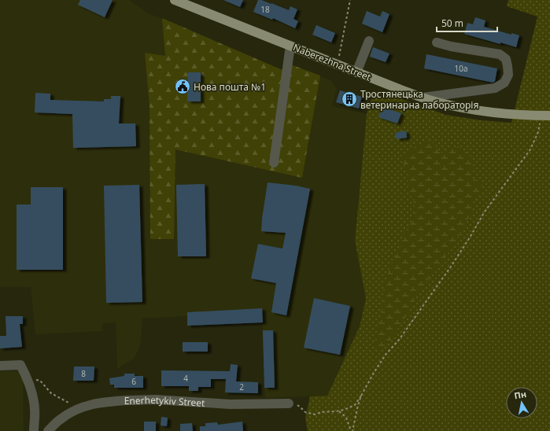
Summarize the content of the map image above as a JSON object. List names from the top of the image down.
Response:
{
  "streets": {
    "main road": ["Naberezhna Street"],
    "street": ["Enerhetykiv Street"]
  },
  "places": {
    "public building": ["Нова пошта №1"],
    "building": ["Тростянецька ветеринарна лабораторія"]
  },
  "house_numbers": [
    "18",
    "10а",
    "8",
    "4",
    "6",
    "2"
  ],
  "scale_bar": "50 m",
  "north": "top"
}
